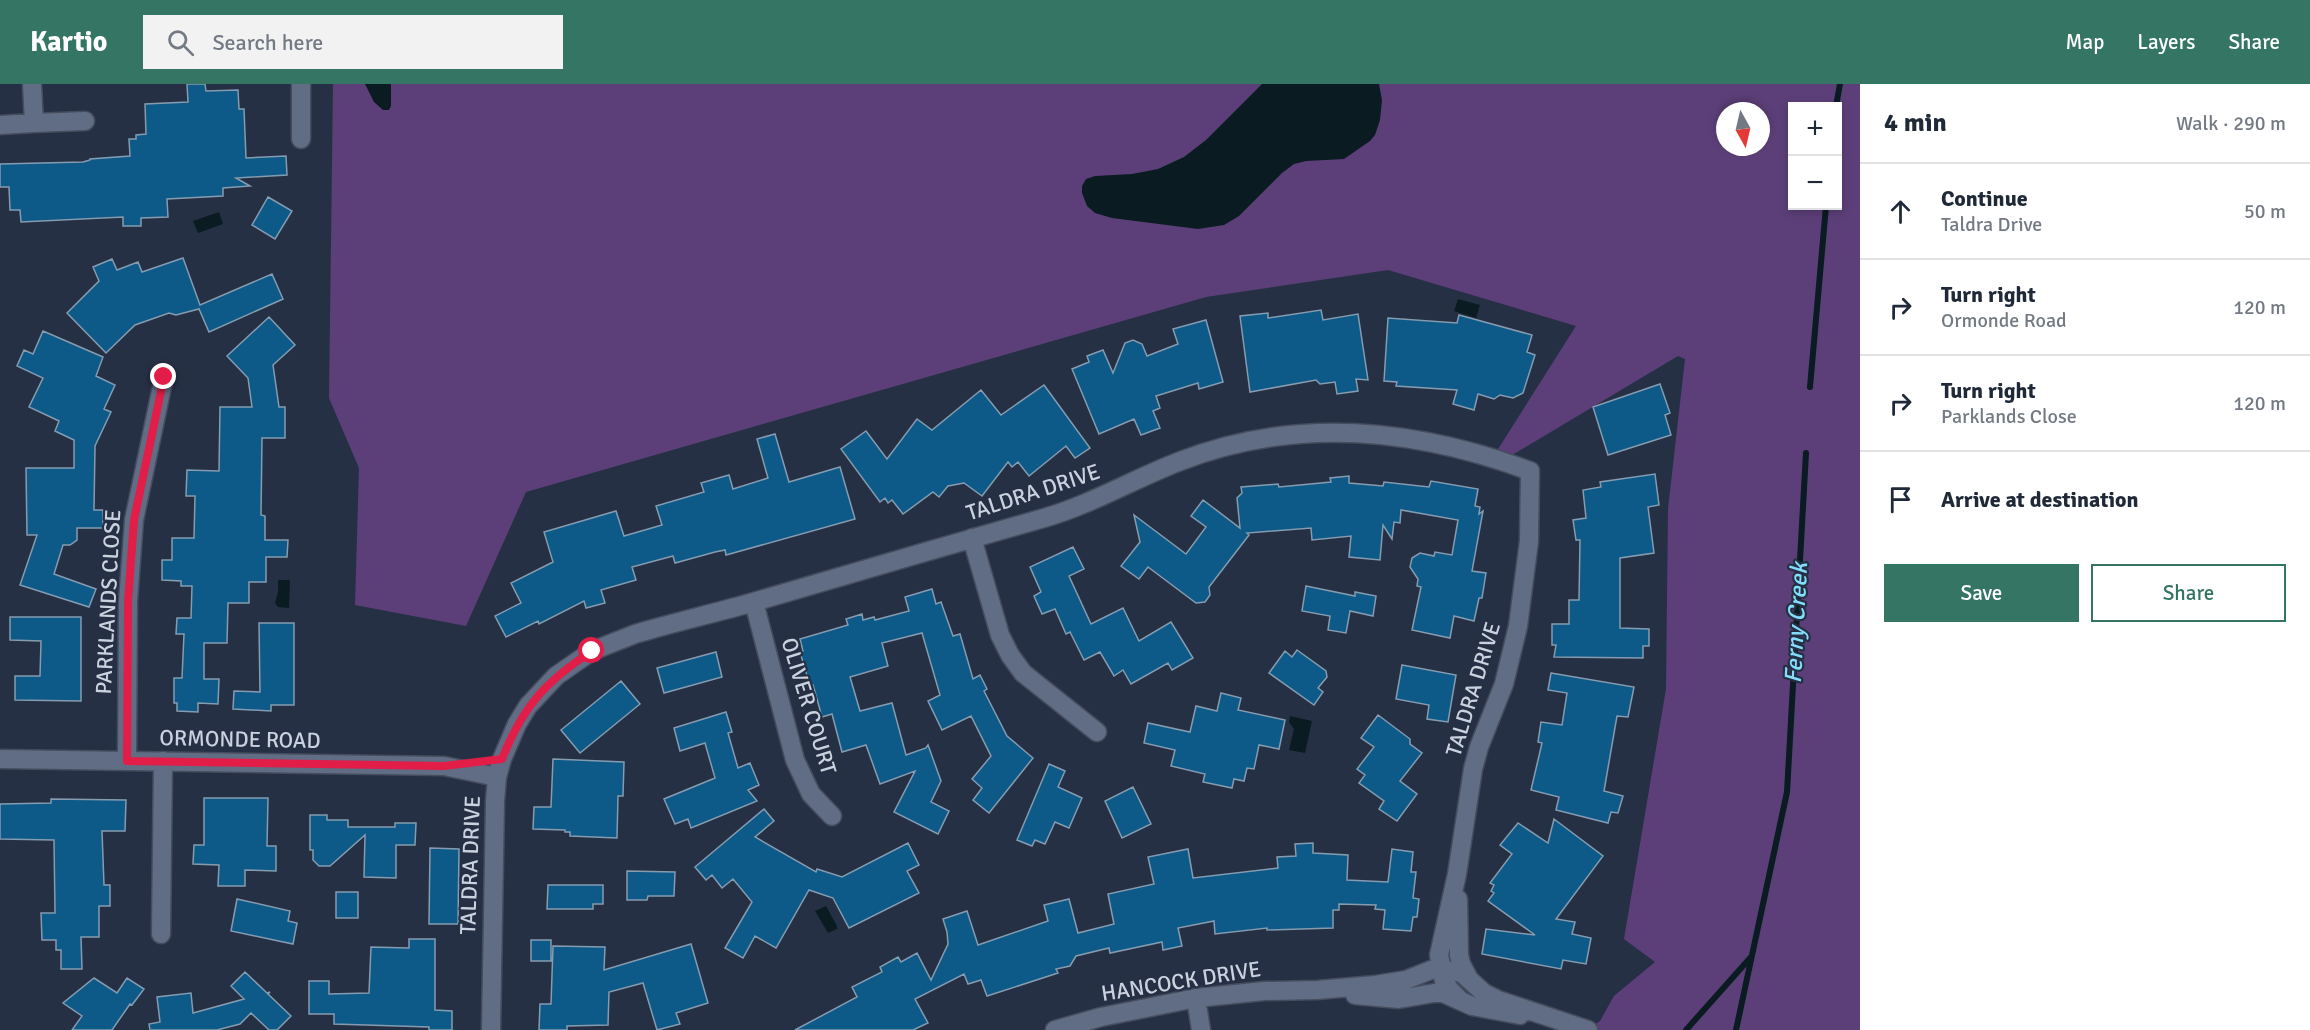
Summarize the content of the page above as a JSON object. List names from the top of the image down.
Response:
{
  "streets": {
    "street": [
      "TALDRA DRIVE",
      "PARKLANDS CLOSE",
      "OLIVER COURT",
      "ORMONDE ROAD",
      "HANCOCK DRIVE"
    ]
  },
  "crossings": [
    ["TALDRA DRIVE", "OLIVER COURT"],
    ["TALDRA DRIVE", "ORMONDE ROAD"],
    ["TALDRA DRIVE", "HANCOCK DRIVE"],
    ["PARKLANDS CLOSE", "ORMONDE ROAD"]
  ],
  "water": ["Ferny Creek"],
  "north": "bottom",
  "page": {
    "header": "Kartio",
    "search": "Search here",
    "nav": ["Map", "Layers", "Share"],
    "heading": ["4 min", "Walk · 290 m"],
    "map_buttons": ["+", "−"],
    "list": [
      ["Continue", "Taldra Drive", "50 m"],
      ["Turn right", "Ormonde Road", "120 m"],
      ["Turn right", "Parklands Close", "120 m"],
      "Arrive at destination"
    ],
    "buttons": ["Save", "Share"]
  }
}
